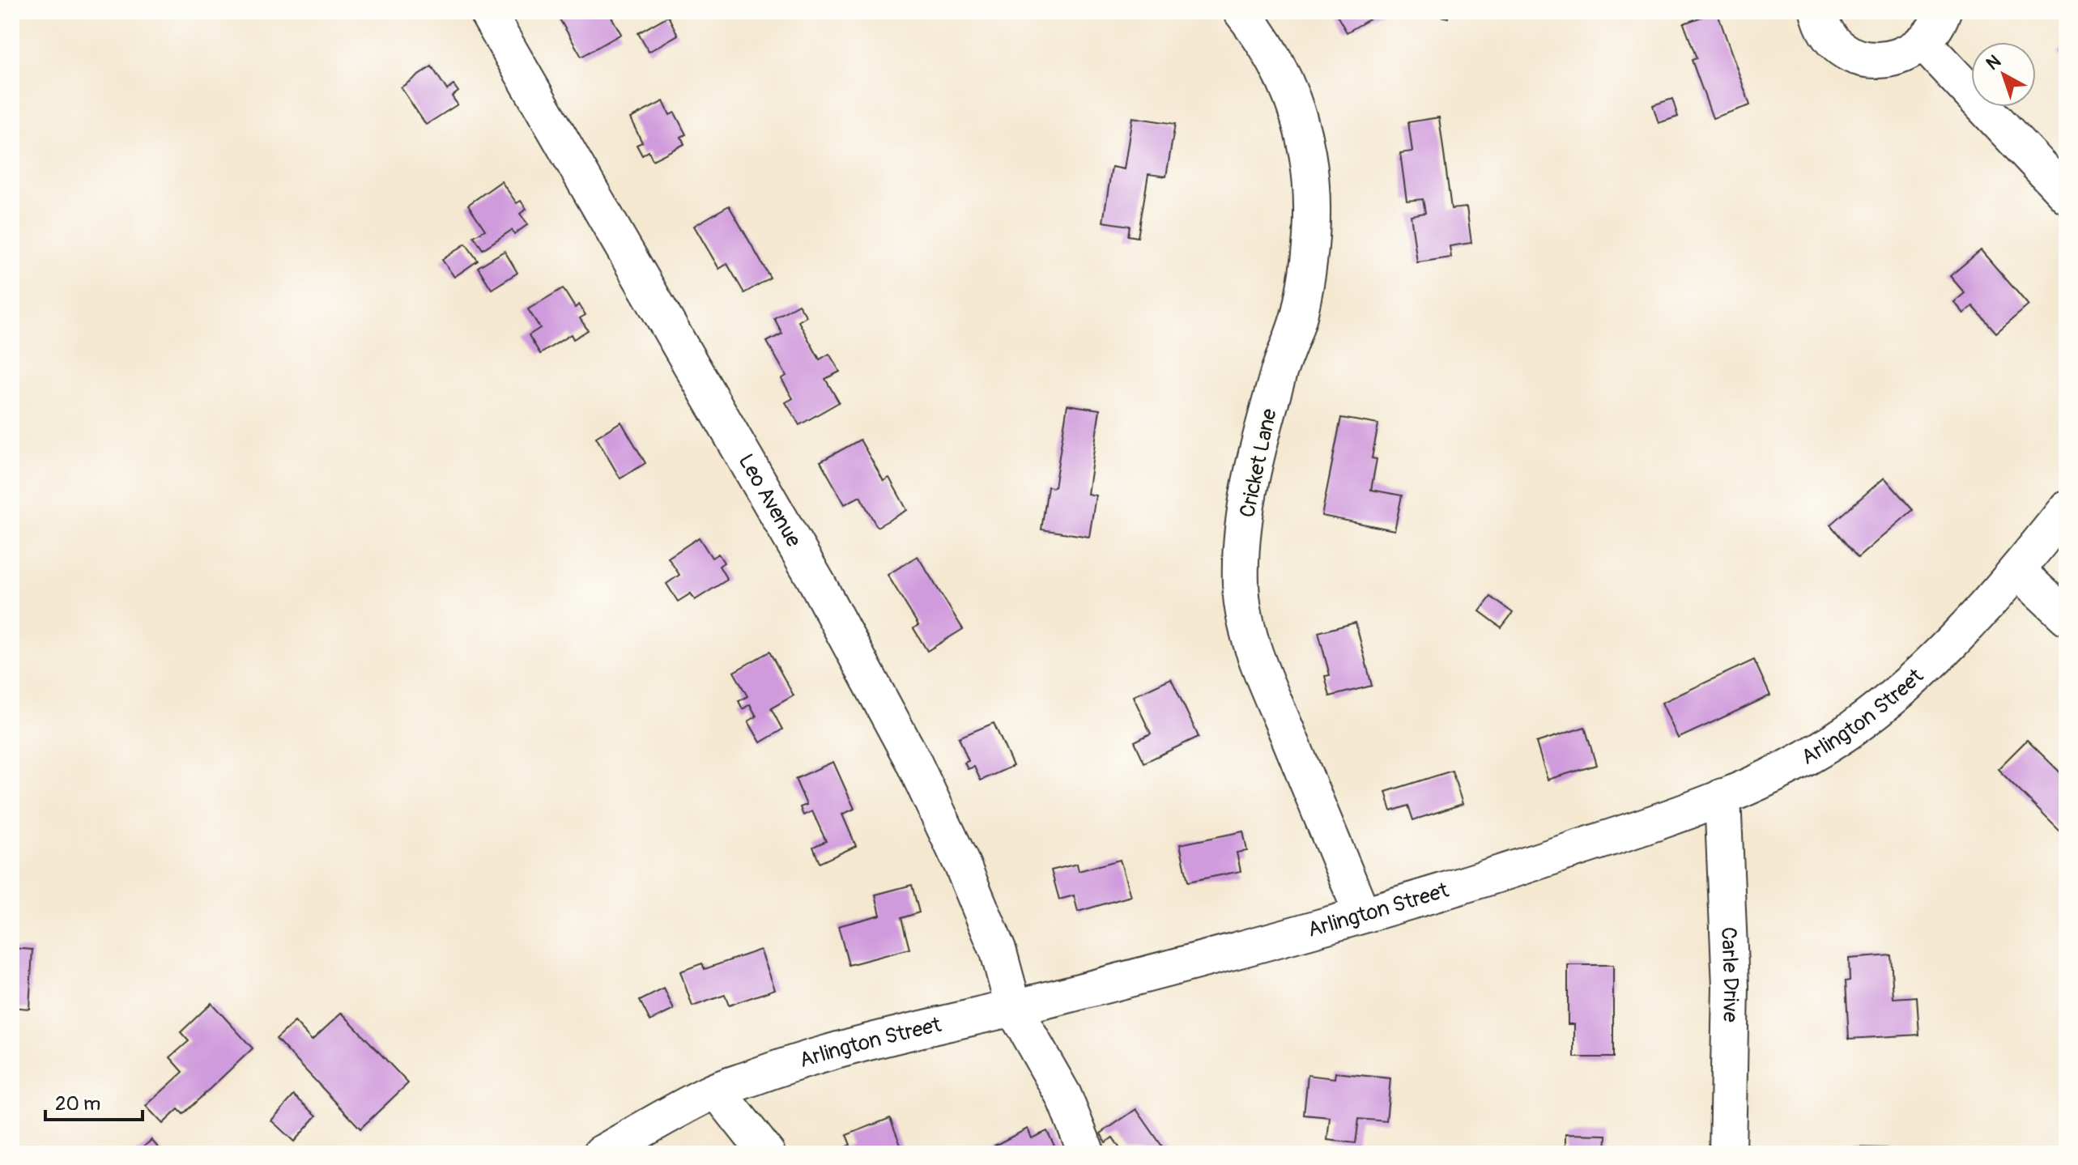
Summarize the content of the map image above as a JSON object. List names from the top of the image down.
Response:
{
  "streets": {
    "street": [
      "Cricket Lane",
      "Leo Avenue",
      "Arlington Street",
      "Carle Drive"
    ]
  },
  "crossings": [
    ["Cricket Lane", "Arlington Street"],
    ["Leo Avenue", "Arlington Street"],
    ["Arlington Street", "Carle Drive"]
  ],
  "scale_bar": "20 m",
  "north": "top left"
}
